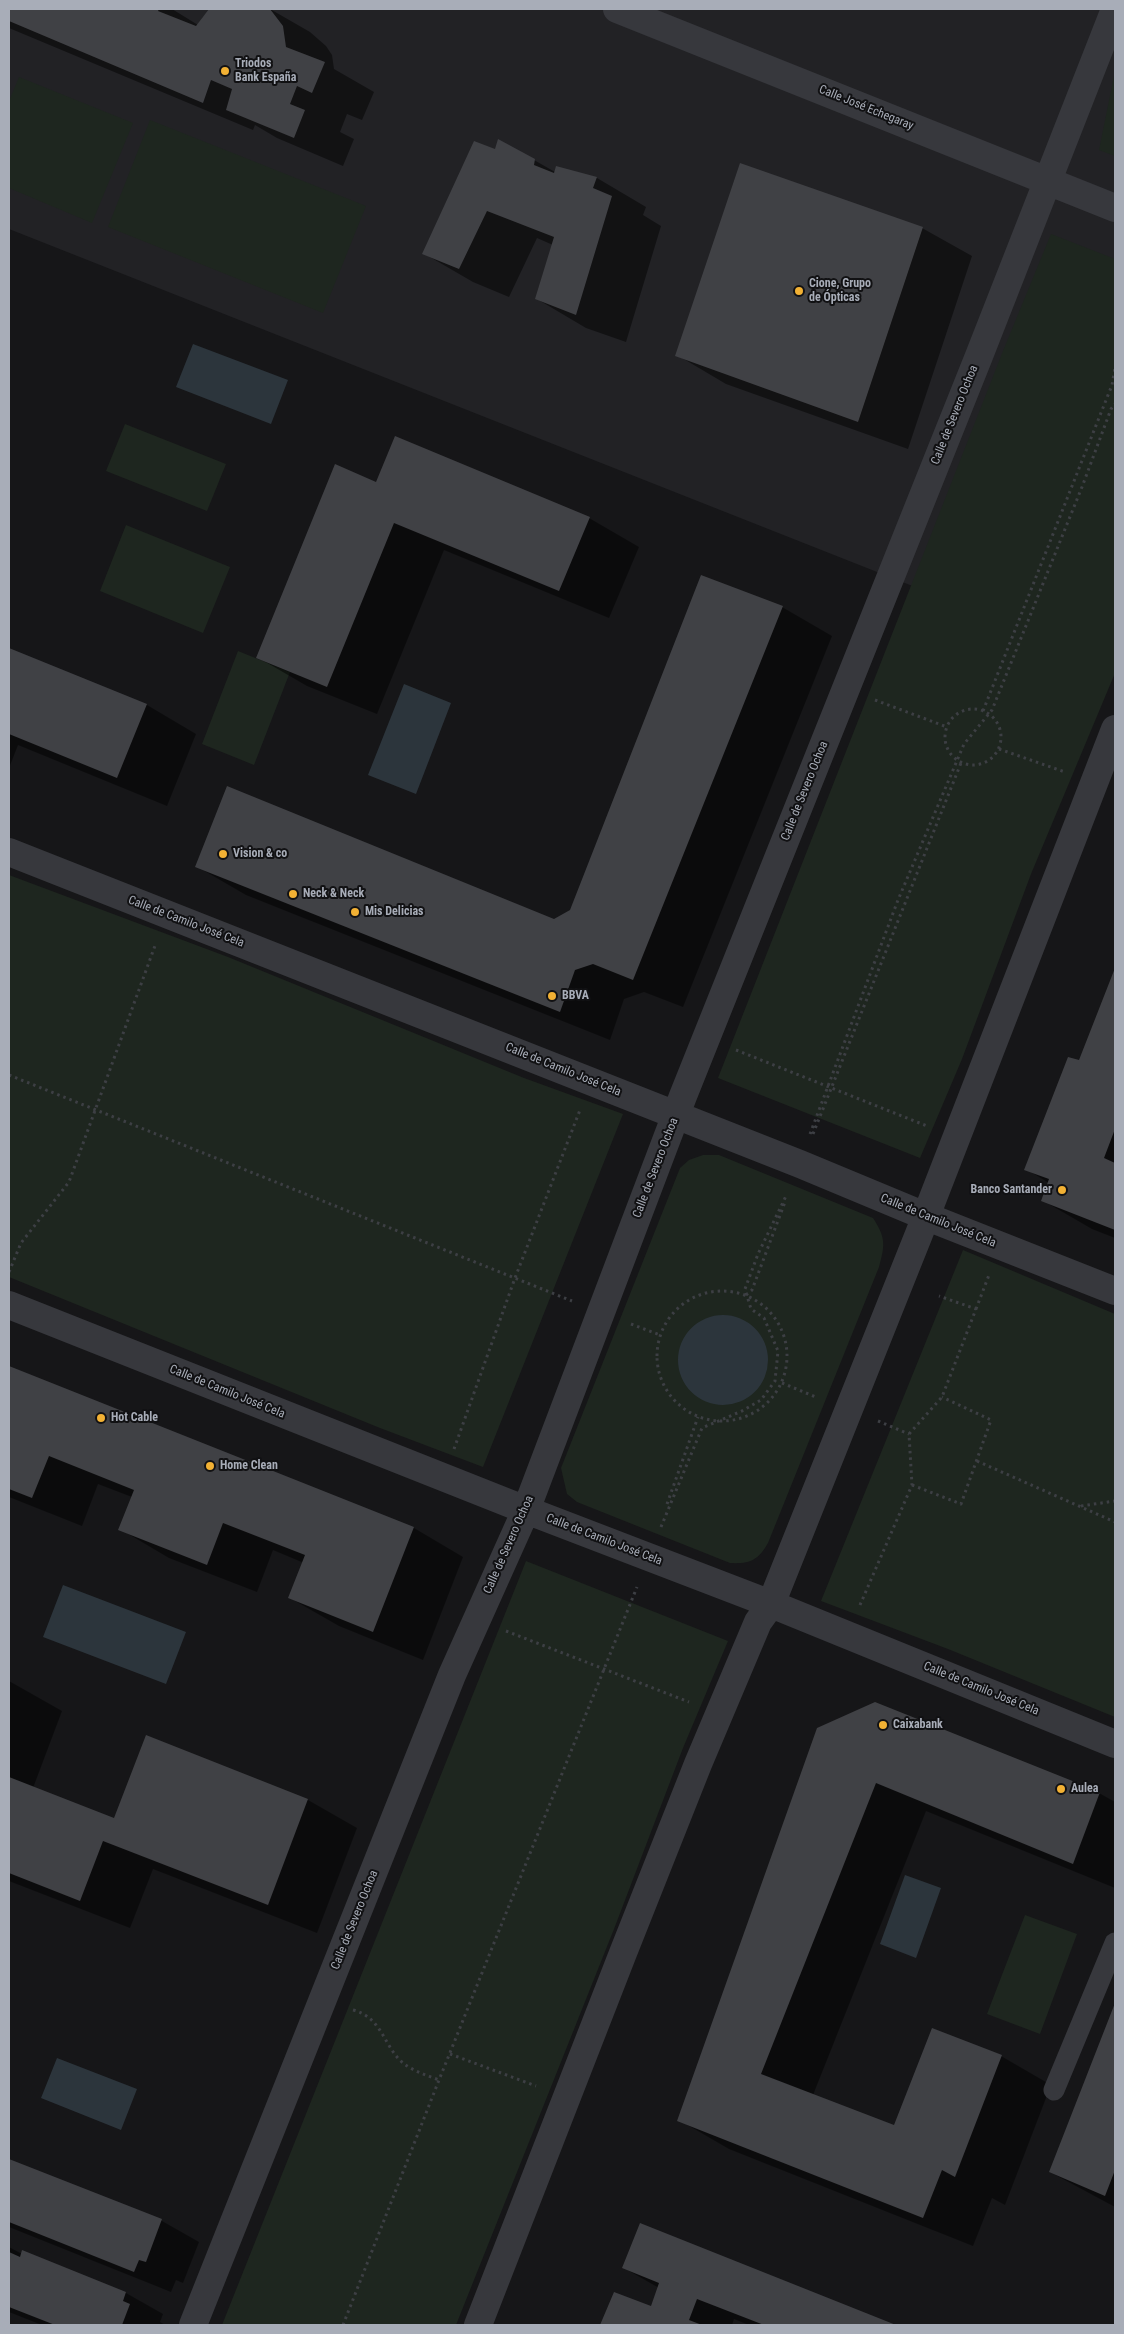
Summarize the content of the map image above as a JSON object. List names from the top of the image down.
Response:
{
  "streets": {
    "street": ["Calle José Echegaray", "Calle de Severo Ochoa", "Calle de Camilo José Cela"]
  },
  "crossings": [
    ["Calle José Echegaray", "Calle de Severo Ochoa"],
    ["Calle de Severo Ochoa", "Calle de Camilo José Cela"]
  ],
  "places": [
    "Triodos Bank España",
    "Cione, Grupo de Ópticas",
    "Vision & co",
    "Neck & Neck",
    "Mis Delicias",
    "BBVA",
    "Banco Santander",
    "Hot Cable",
    "Home Clean",
    "Caixabank",
    "Aulea"
  ]
}
